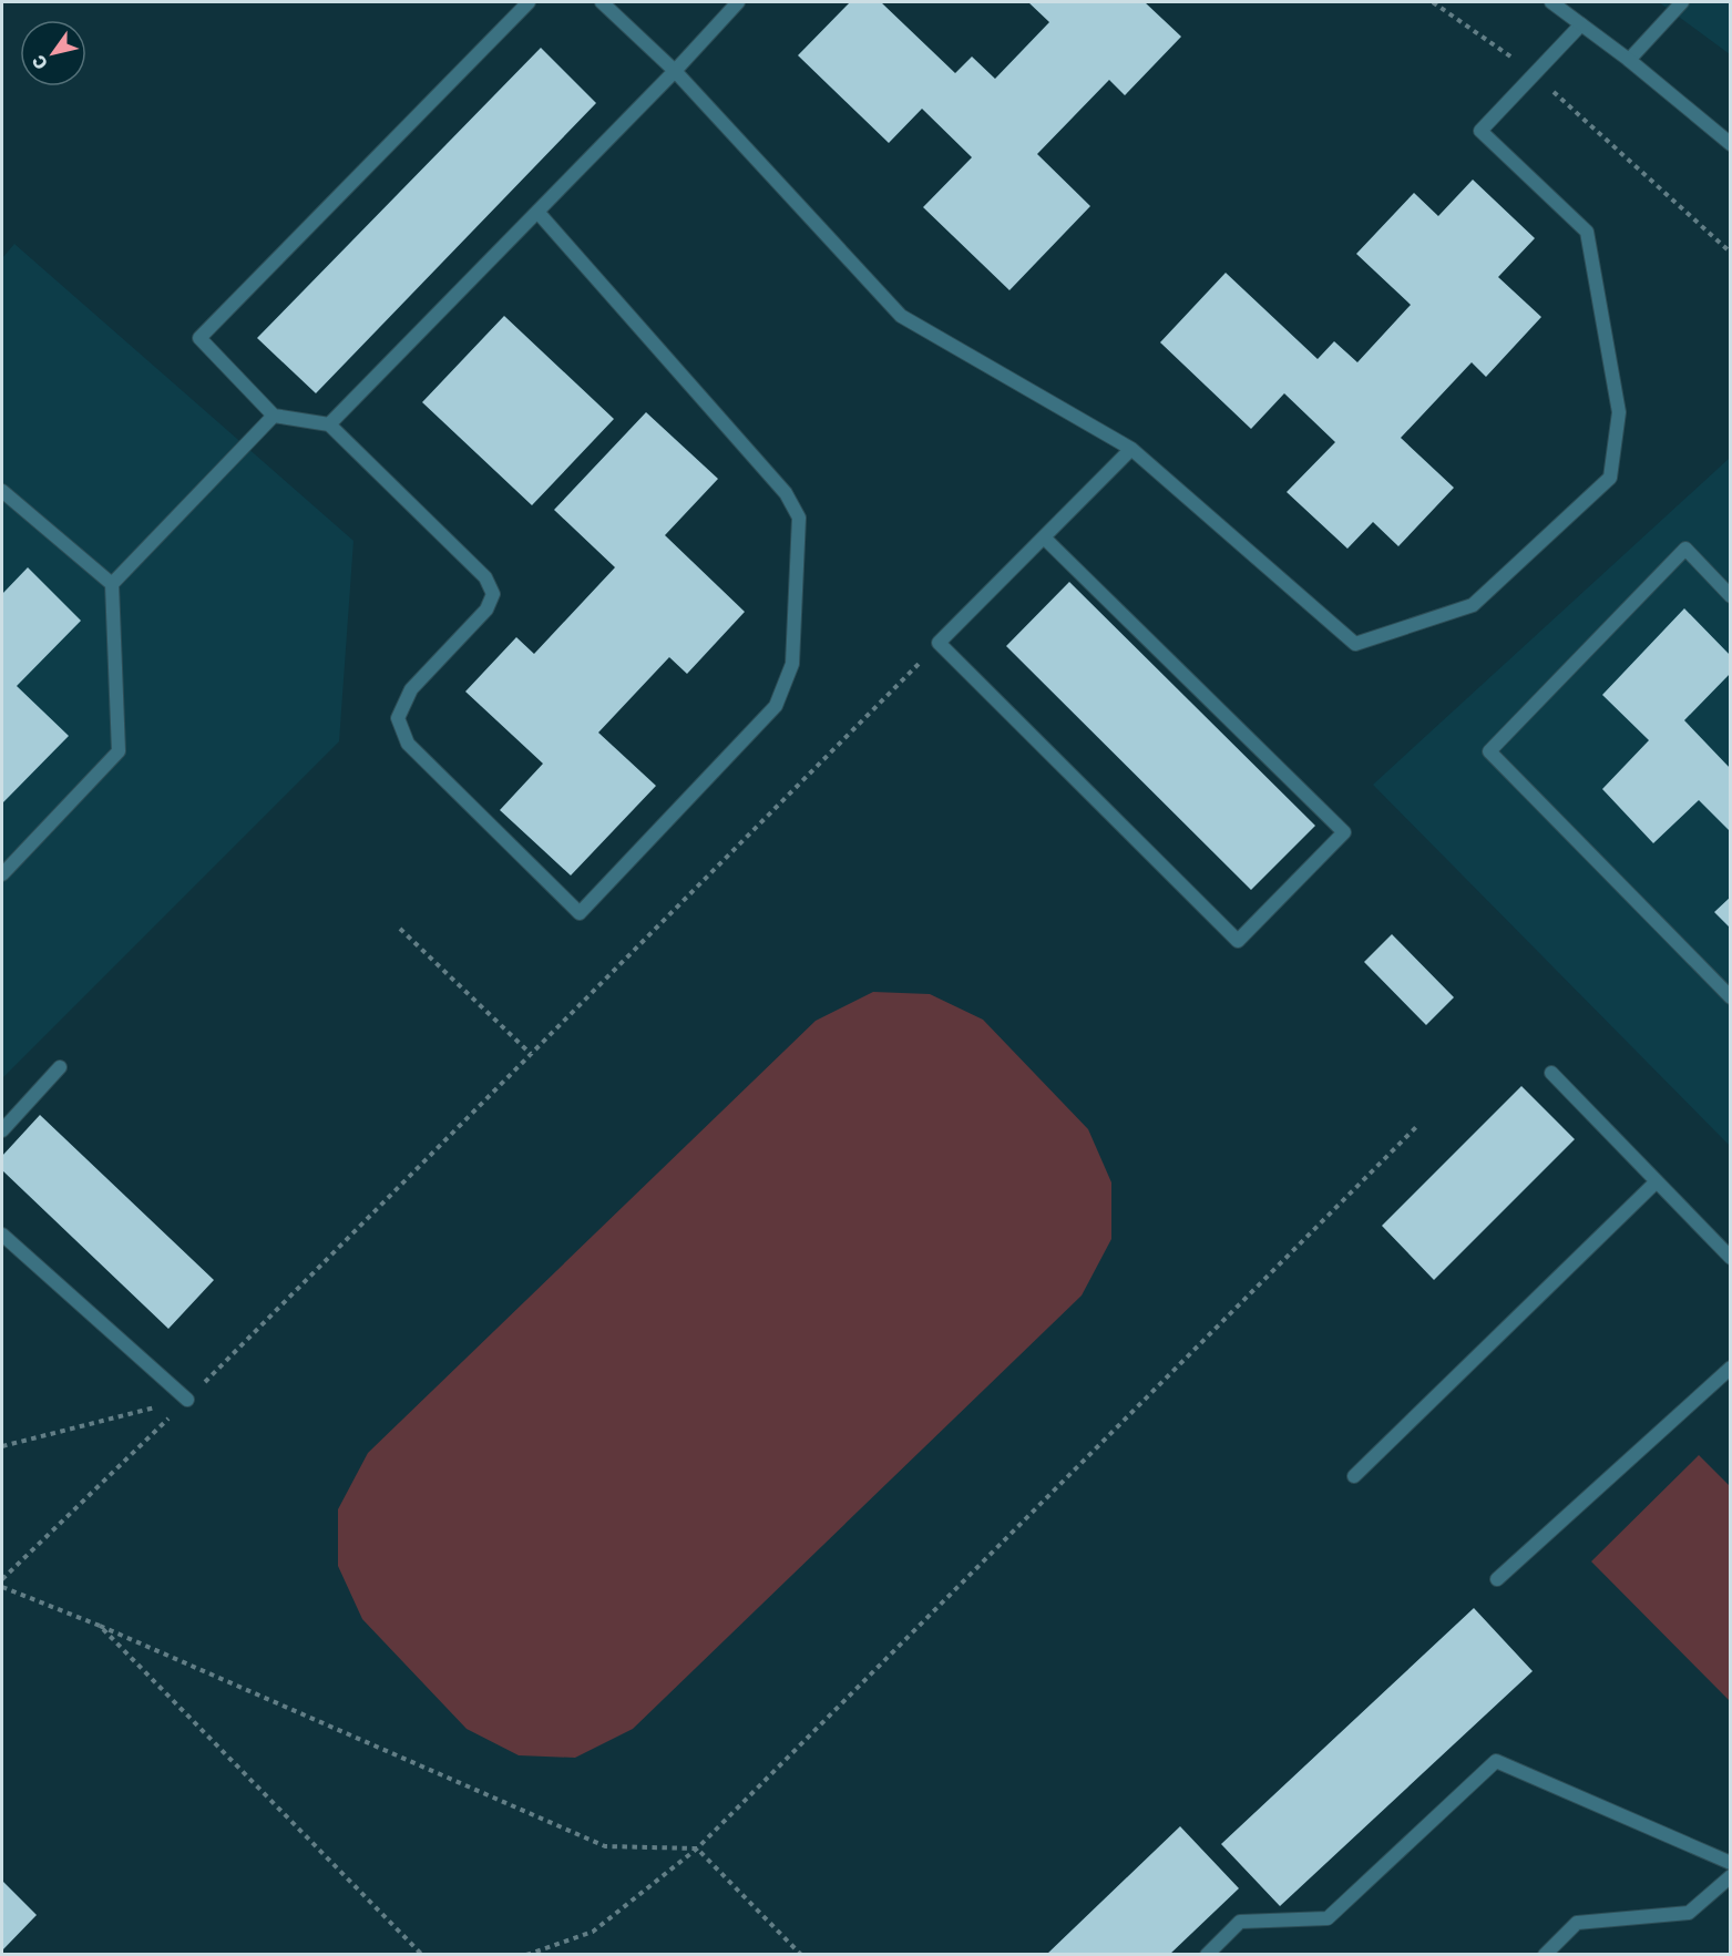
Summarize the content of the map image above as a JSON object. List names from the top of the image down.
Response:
{
  "north": "bottom left"
}
